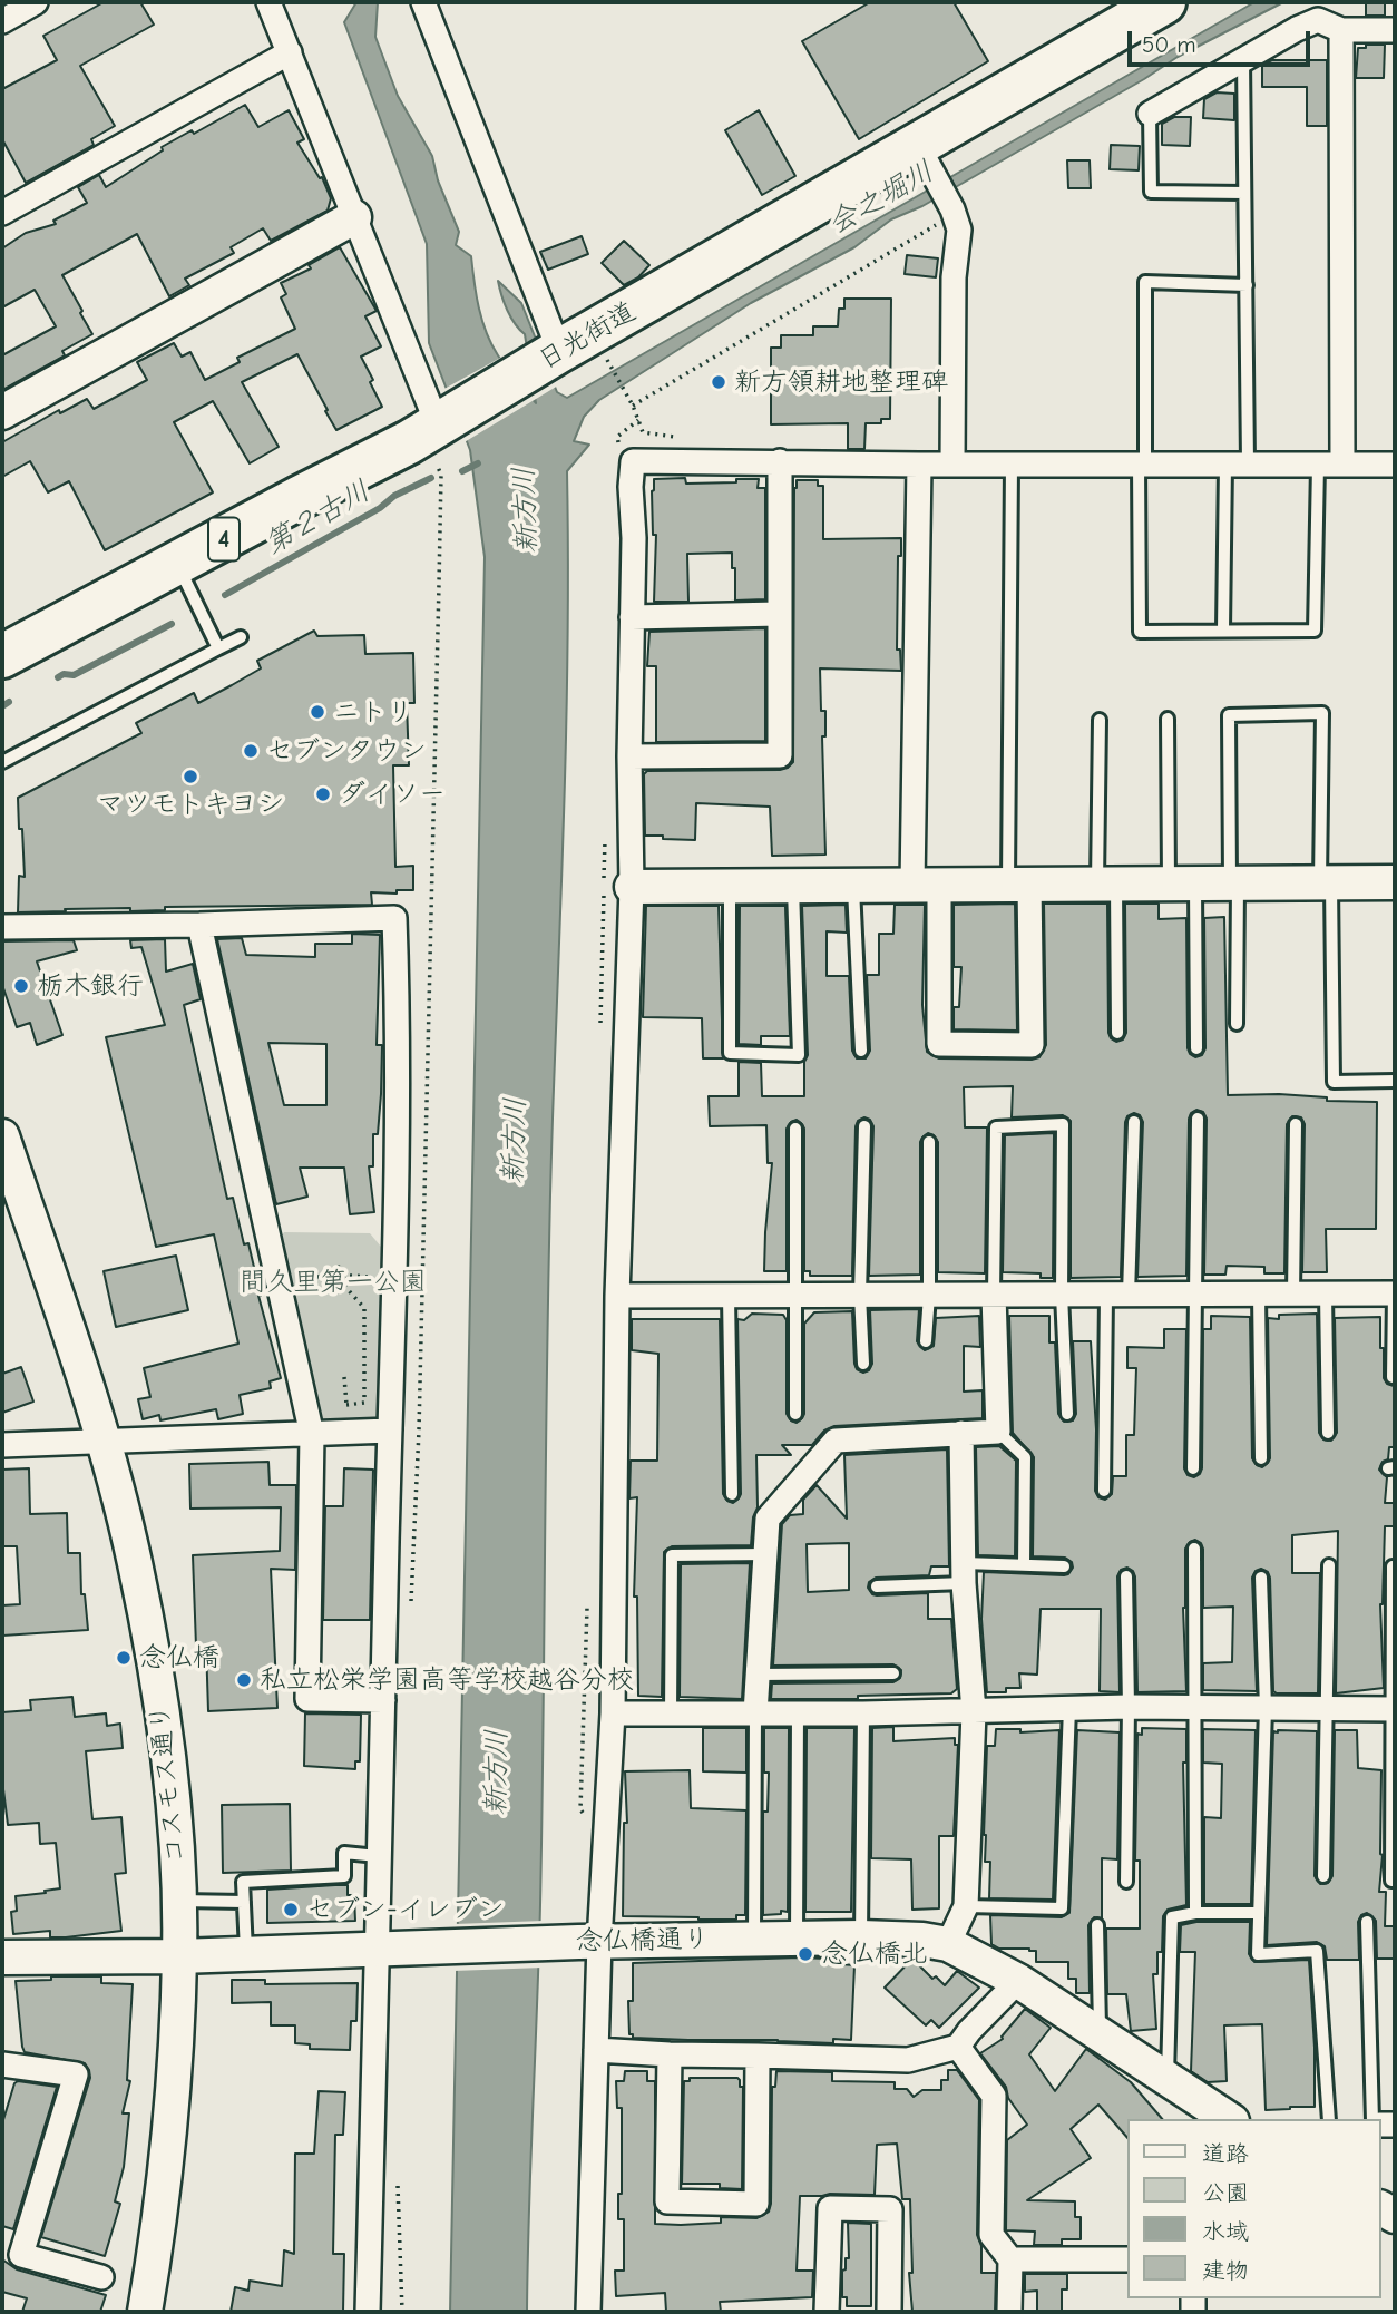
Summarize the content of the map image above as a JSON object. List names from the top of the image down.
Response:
{
  "streets": {
    "highway": ["日光街道", "4"],
    "street": ["コスモス通り", "念仏橋通り"]
  },
  "crossings": [
    ["コスモス通り", "念仏橋通り"]
  ],
  "water": ["会之堀川", "新方川", "第２古川"],
  "parks": ["間久里第一公園"],
  "places": [
    "新方領耕地整理碑",
    "ニトリ",
    "セブンタウン",
    "マツモトキヨシ",
    "ダイソー",
    "栃木銀行",
    "念仏橋",
    "私立松栄学園高等学校越谷分校",
    "セブン-イレブン",
    "念仏橋北"
  ],
  "legend": [
    "道路",
    "公園",
    "水域",
    "建物"
  ],
  "scale_bar": "50 m"
}
